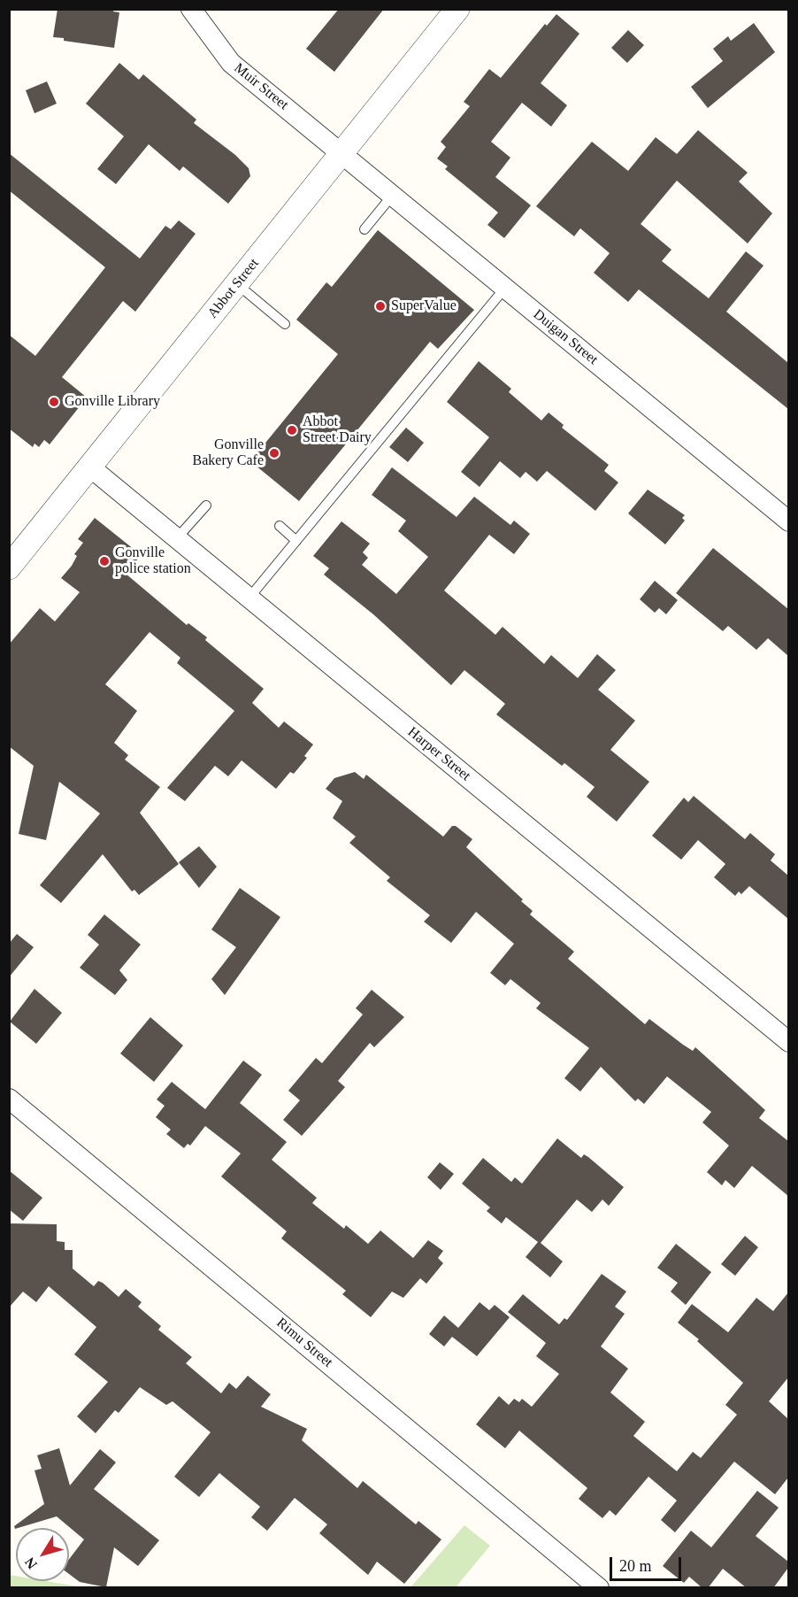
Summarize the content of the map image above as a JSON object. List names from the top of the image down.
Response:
{
  "streets": {
    "street": [
      "Muir Street",
      "Abbot Street",
      "Duigan Street",
      "Harper Street",
      "Rimu Street"
    ]
  },
  "crossings": [
    ["Muir Street", "Abbot Street"],
    ["Muir Street", "Duigan Street"],
    ["Abbot Street", "Duigan Street"],
    ["Abbot Street", "Harper Street"]
  ],
  "places": [
    "SuperValue",
    "Gonville Library",
    "Abbot Street Dairy",
    "Gonville Bakery Cafe",
    "Gonville police station"
  ],
  "scale_bar": "20 m",
  "north": "bottom left"
}
